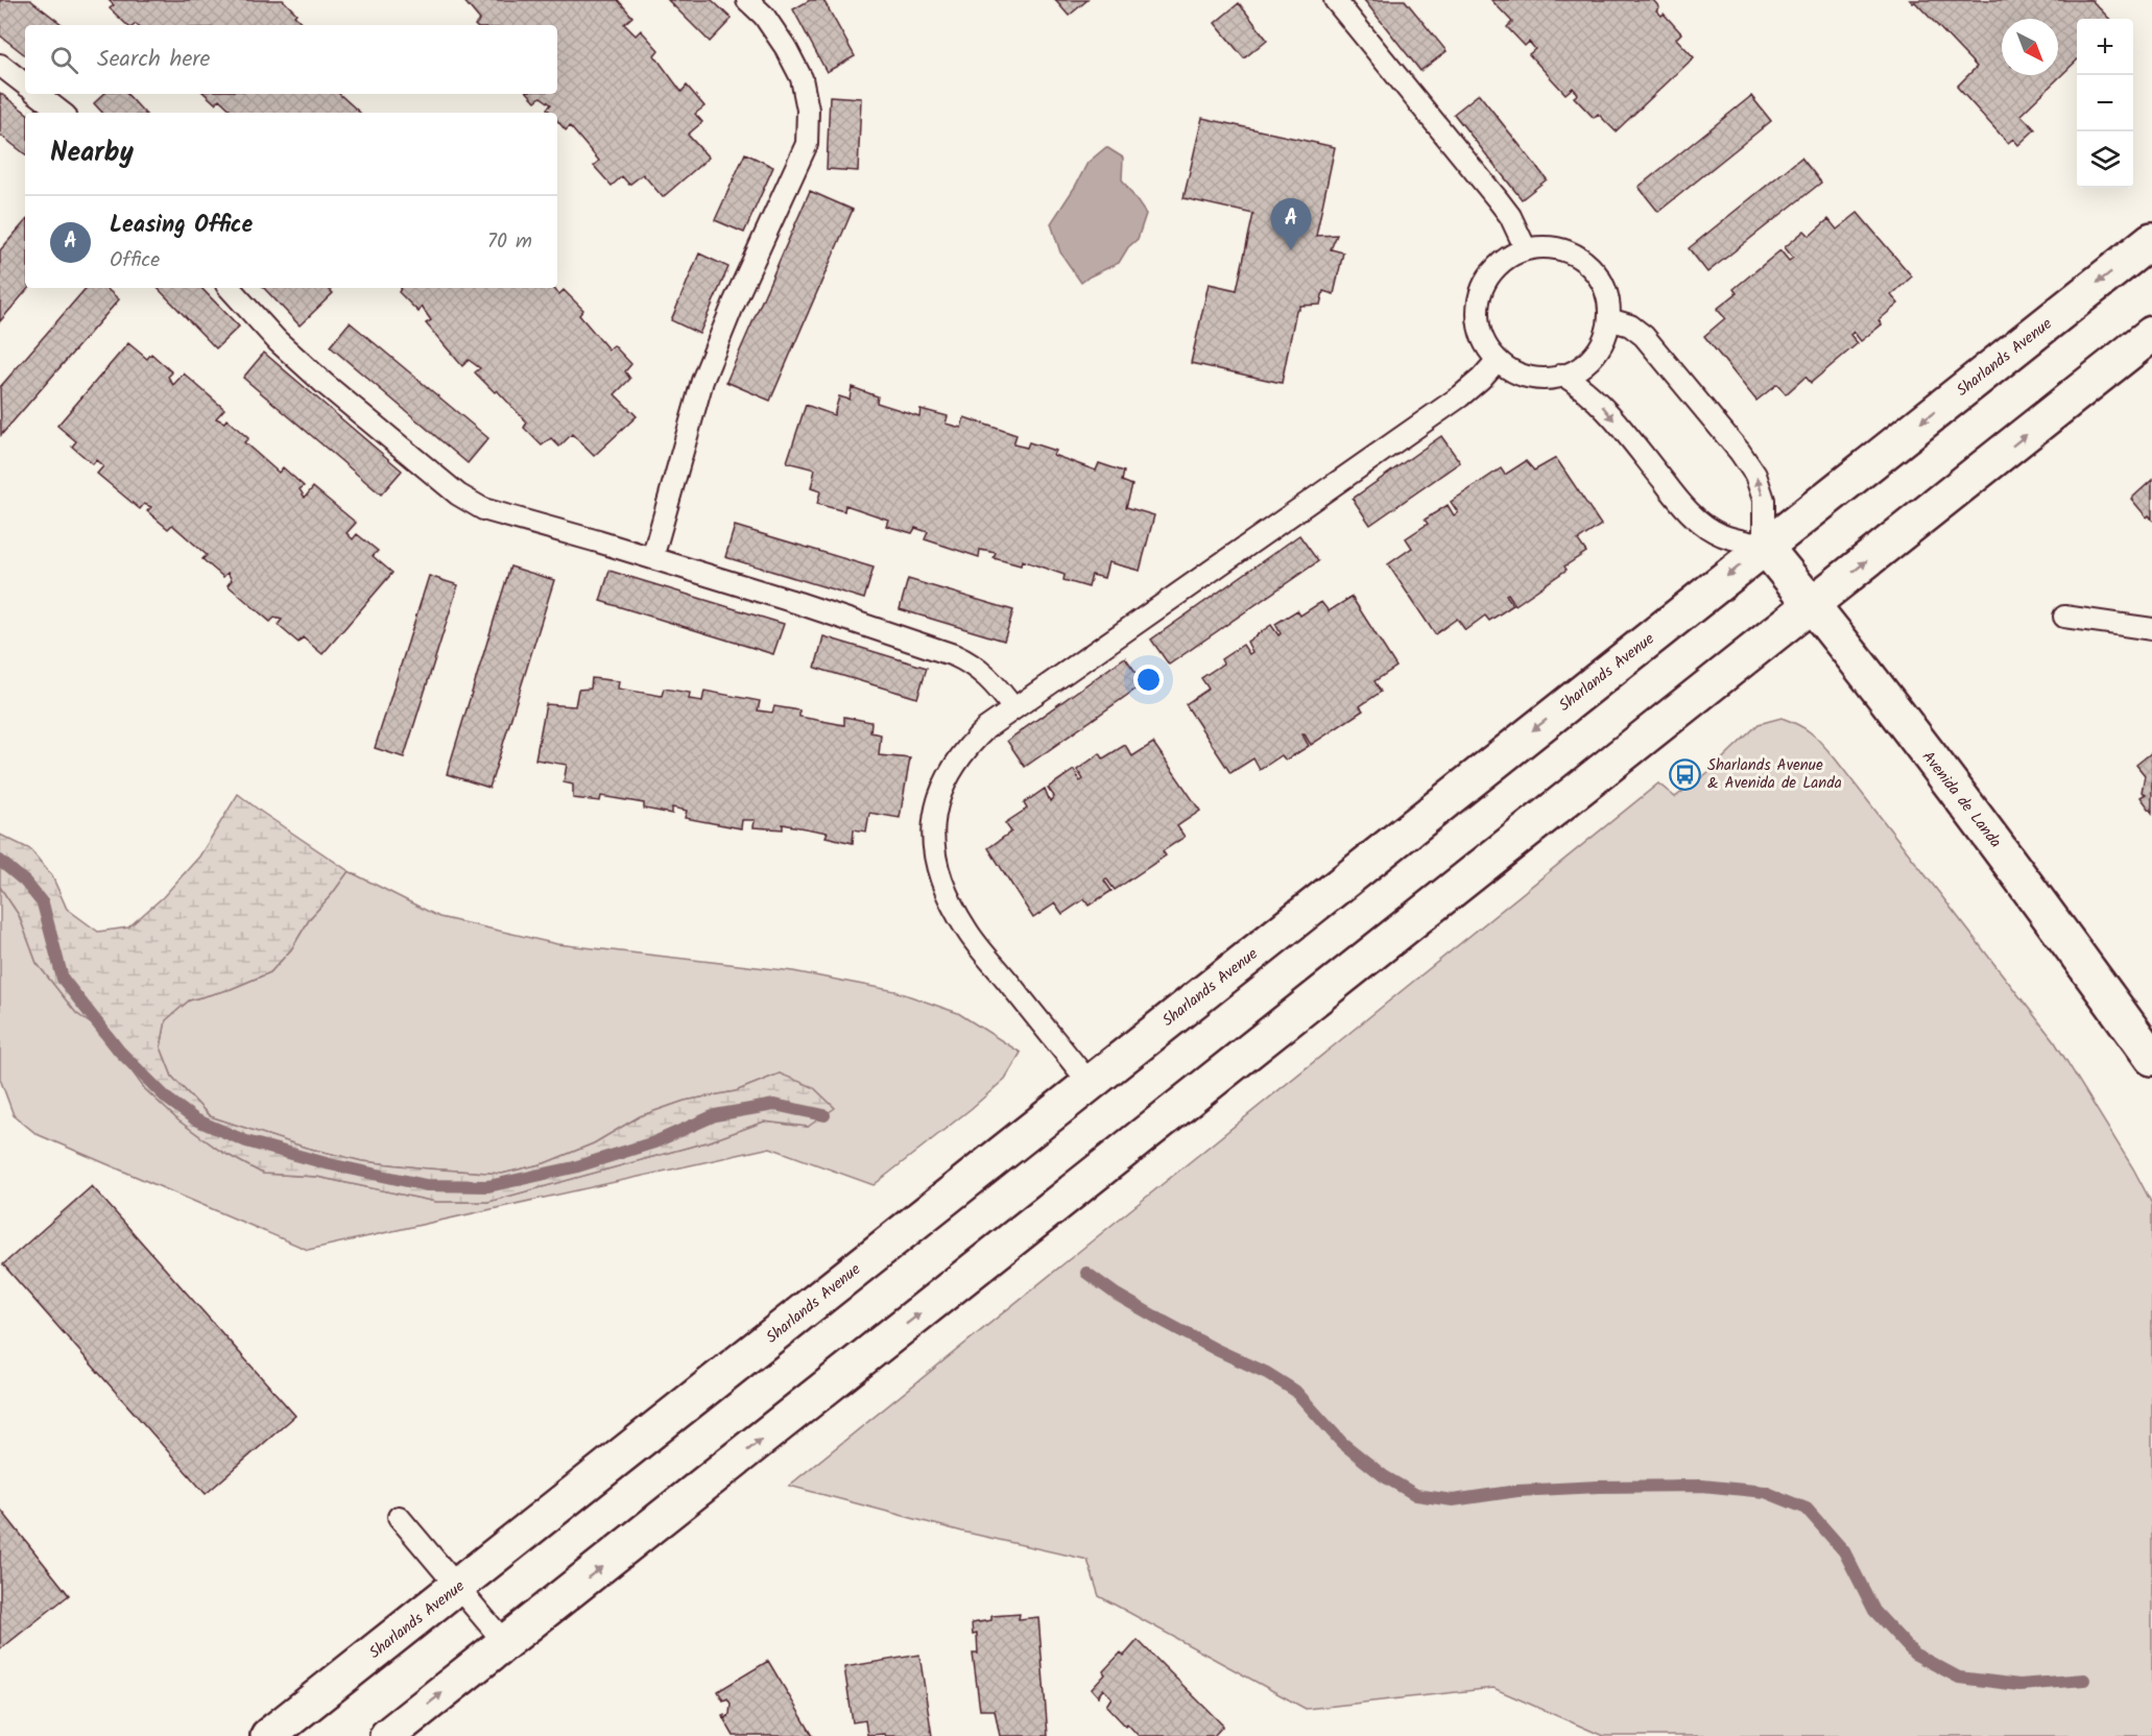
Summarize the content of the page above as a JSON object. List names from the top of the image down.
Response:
{
  "streets": {
    "main road": ["Sharlands Avenue", "Avenida de Landa"]
  },
  "crossings": [
    ["Sharlands Avenue", "Avenida de Landa"]
  ],
  "places": {
    "bus stop": ["Sharlands Avenue & Avenida de Landa"]
  },
  "north": "bottom right",
  "page": {
    "map_buttons": ["+", "−"],
    "search": "Search here",
    "heading": "Nearby",
    "list": [
      {
        "mark": "A",
        "name": "Leasing Office",
        "note": "Office",
        "value": "70 m"
      }
    ],
    "pins": "A"
  }
}
